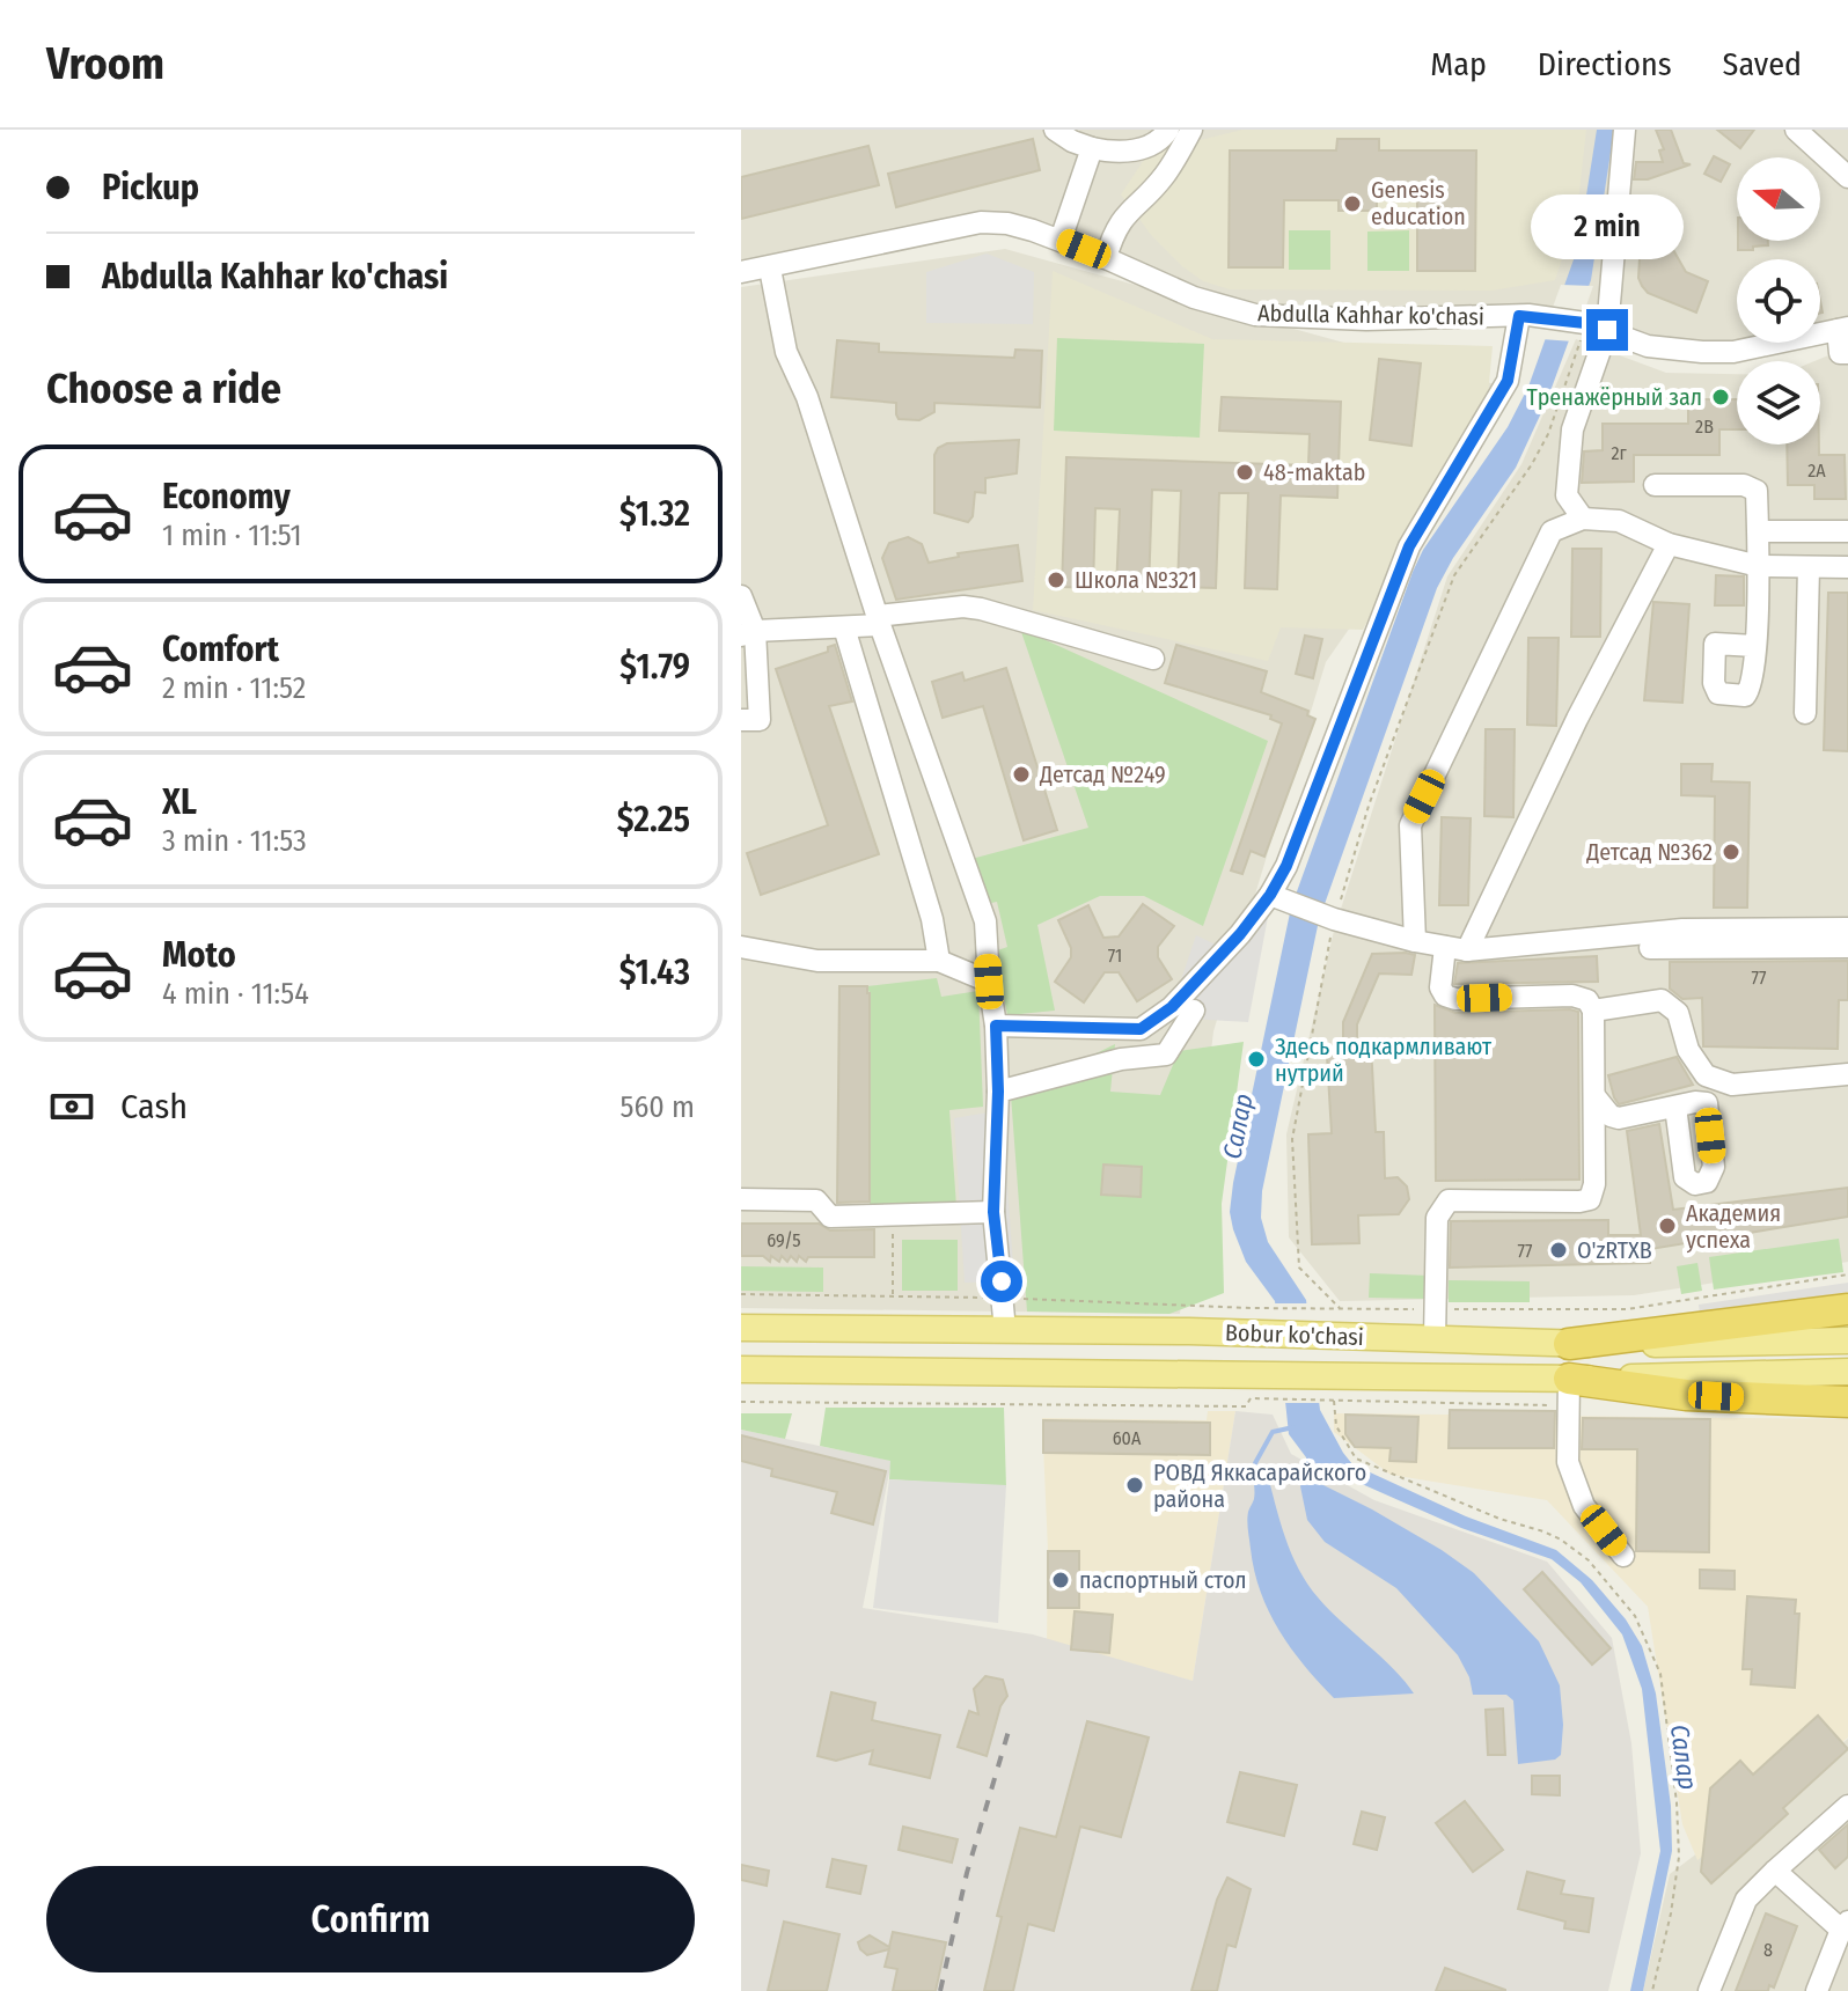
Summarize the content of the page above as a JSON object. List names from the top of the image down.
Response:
{
  "streets": {
    "main road": ["Bobur ko'chasi"],
    "street": ["Abdulla Kahhar ko'chasi"]
  },
  "water": ["Салар"],
  "places": [
    "Genesis education",
    "Тренажёрный зал",
    "48-maktab",
    "Школа №321",
    "Детсад №249",
    "Детсад №362",
    "Здесь подкармливают нутрий",
    "Академия успеха",
    "O'zRTXB",
    "РОВД Яккасарайского района",
    "паспортный стол"
  ],
  "house_numbers": [
    "2В",
    "2г",
    "2А",
    "71",
    "77",
    "69/5",
    "77",
    "60A",
    "8"
  ],
  "north": "left",
  "page": {
    "header": "Vroom",
    "nav": ["Map", "Directions", "Saved"],
    "banner": ["Pickup", "Abdulla Kahhar ko'chasi"],
    "bubble": "2 min",
    "heading": "Choose a ride",
    "list": [
      {
        "name": "Economy",
        "note": "1 min · 11:51",
        "value": "$1.32"
      },
      {
        "name": "Comfort",
        "note": "2 min · 11:52",
        "value": "$1.79"
      },
      {
        "name": "XL",
        "note": "3 min · 11:53",
        "value": "$2.25"
      },
      {
        "name": "Moto",
        "note": "4 min · 11:54",
        "value": "$1.43"
      }
    ],
    "pay": ["Cash", "560 m"],
    "buttons": "Confirm"
  }
}
